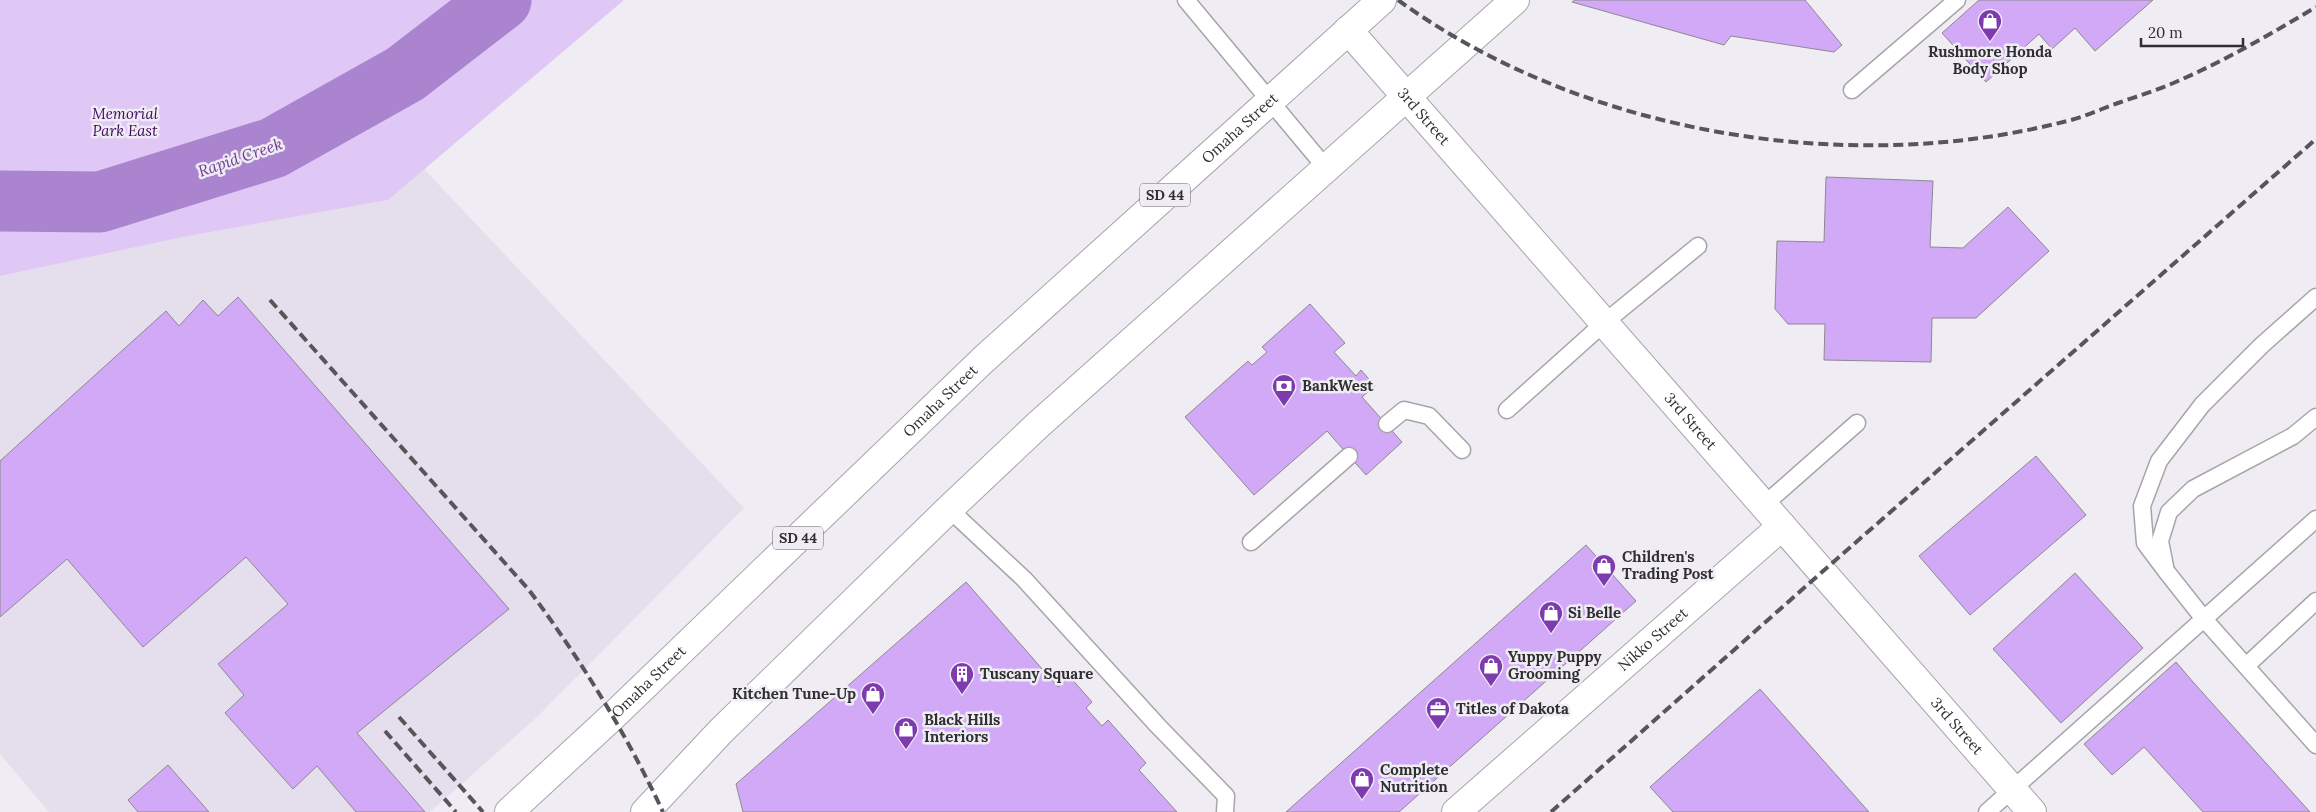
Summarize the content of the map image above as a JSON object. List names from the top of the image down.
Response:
{
  "streets": {
    "main road": [
      "3rd Street",
      "Omaha Street",
      "SD 44",
      "Nikko Street"
    ]
  },
  "crossings": [
    ["3rd Street", "Omaha Street"],
    ["3rd Street", "Nikko Street"]
  ],
  "water": ["Rapid Creek"],
  "parks": ["Memorial Park East"],
  "places": {
    "shop": [
      "Rushmore Honda Body Shop",
      "Children's Trading Post",
      "Si Belle",
      "Yuppy Puppy Grooming",
      "Kitchen Tune-Up",
      "Black Hills Interiors",
      "Complete Nutrition"
    ],
    "bank": ["BankWest"],
    "building": ["Tuscany Square"],
    "office": ["Titles of Dakota"]
  },
  "scale_bar": "20 m"
}
